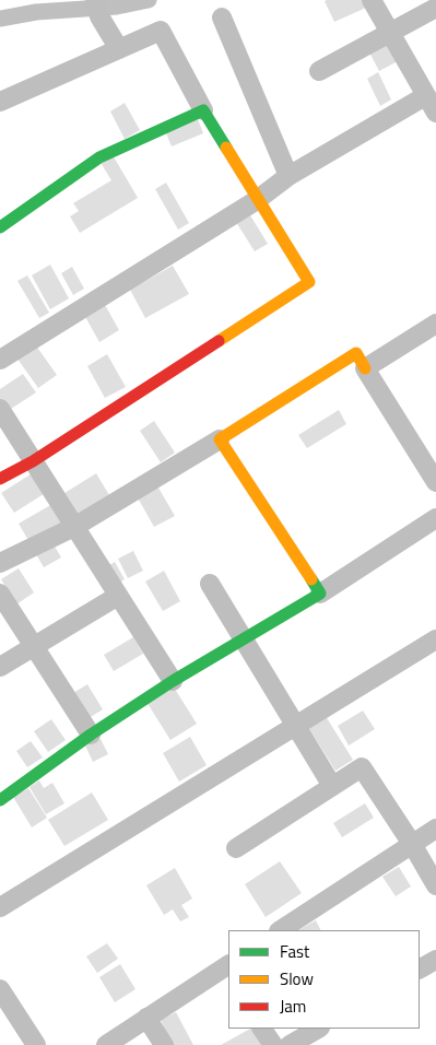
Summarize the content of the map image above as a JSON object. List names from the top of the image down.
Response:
{
  "legend": ["Fast", "Slow", "Jam"]
}
